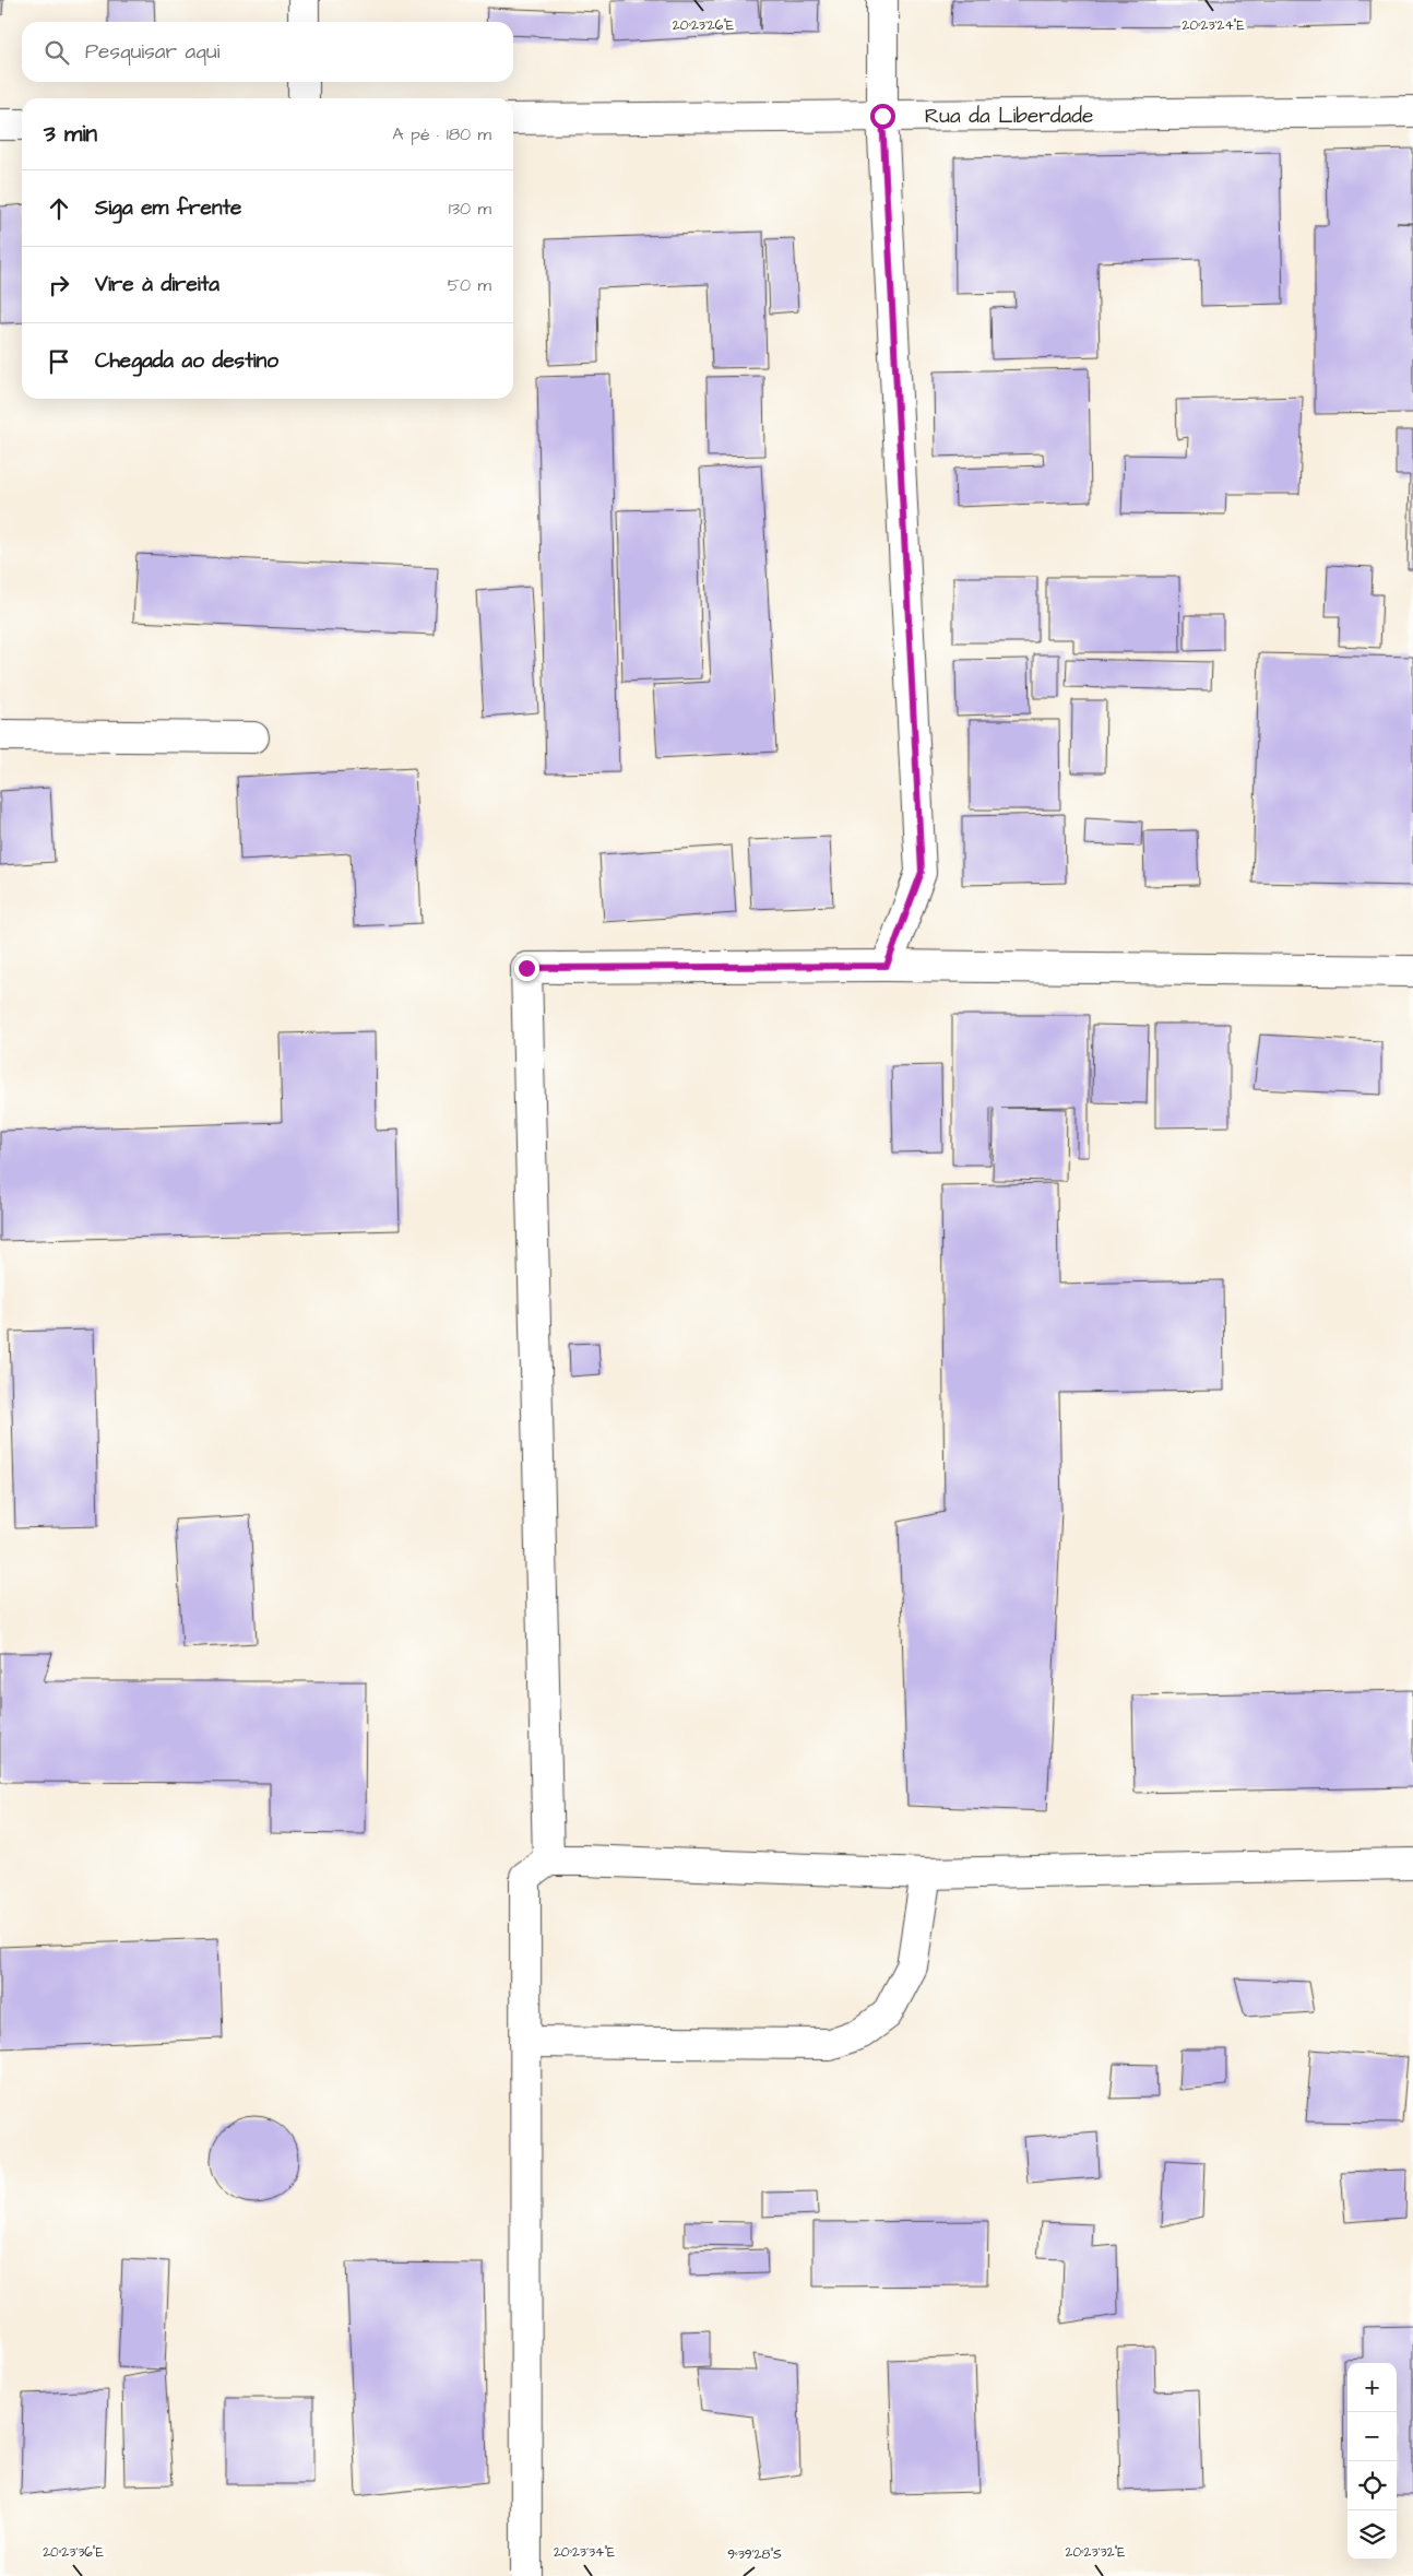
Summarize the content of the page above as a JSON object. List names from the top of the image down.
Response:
{
  "streets": {
    "street": ["Rua da Liberdade"]
  },
  "page": {
    "search": "Pesquisar aqui",
    "heading": ["3 min", "A pé · 180 m"],
    "list": [
      ["Siga em frente", "130 m"],
      ["Vire à direita", "50 m"],
      "Chegada ao destino"
    ],
    "map_buttons": ["+", "−"]
  },
  "coordinates": [
    "20°23'26\"E",
    "20°23'24\"E",
    "20°23'36\"E",
    "20°23'34\"E",
    "20°23'32\"E",
    "9°39'28\"S"
  ]
}
